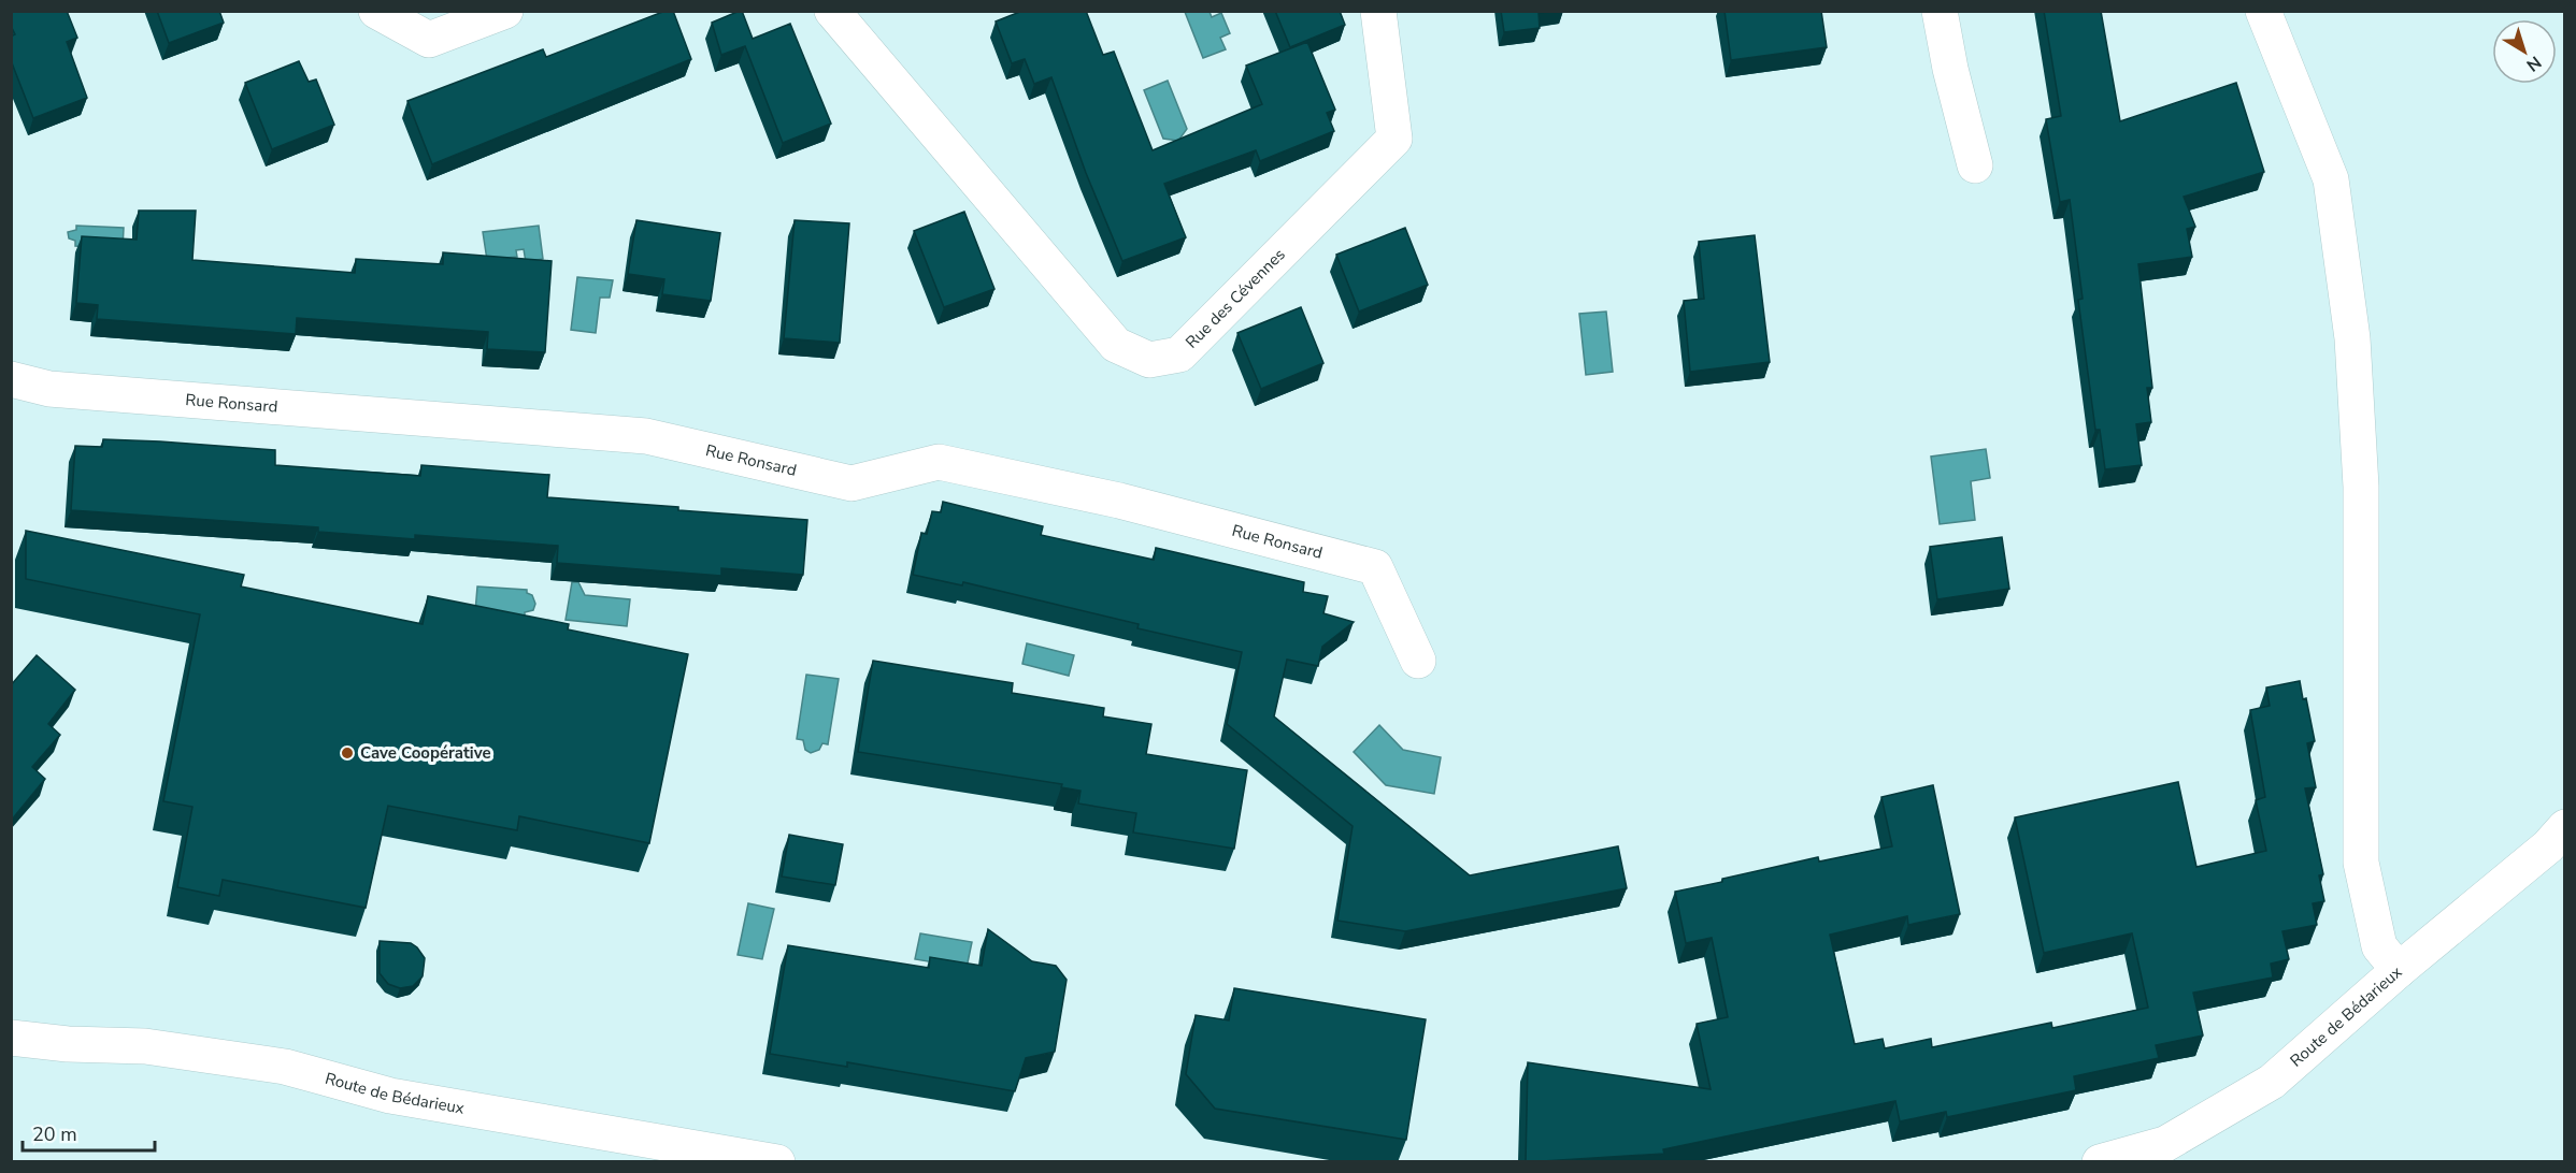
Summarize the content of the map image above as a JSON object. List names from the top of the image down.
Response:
{
  "streets": {
    "street": ["Rue des Cévennes", "Rue Ronsard", "Route de Bédarieux"]
  },
  "places": ["Cave Coopérative"],
  "scale_bar": "20 m",
  "north": "bottom right"
}
